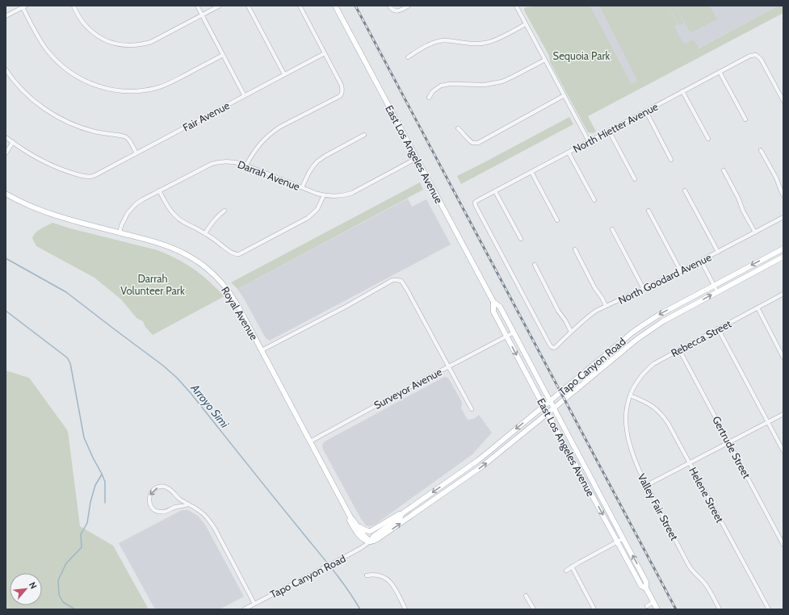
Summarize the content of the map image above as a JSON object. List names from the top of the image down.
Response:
{
  "streets": {
    "main road": ["East Los Angeles Avenue", "Royal Avenue", "Tapo Canyon Road"],
    "street": [
      "Fair Avenue",
      "North Hietter Avenue",
      "Darrah Avenue",
      "North Goodard Avenue",
      "Rebecca Street",
      "Surveyor Avenue",
      "Gertrude Street",
      "Helene Street",
      "Valley Fair Street"
    ]
  },
  "crossings": [
    ["North Hietter Avenue", "North Goodard Avenue"],
    ["East Los Angeles Avenue", "Darrah Avenue"],
    ["East Los Angeles Avenue", "Tapo Canyon Road"],
    ["East Los Angeles Avenue", "Surveyor Avenue"],
    ["Darrah Avenue", "Royal Avenue"],
    ["Royal Avenue", "Tapo Canyon Road"],
    ["Royal Avenue", "Surveyor Avenue"],
    ["Rebecca Street", "Gertrude Street"],
    ["Rebecca Street", "Helene Street"],
    ["Rebecca Street", "Valley Fair Street"],
    ["Helene Street", "Valley Fair Street"]
  ],
  "water": ["Arroyo Simi"],
  "parks": ["Sequoia Park", "Darrah Volunteer Park"],
  "north": "top right"
}
